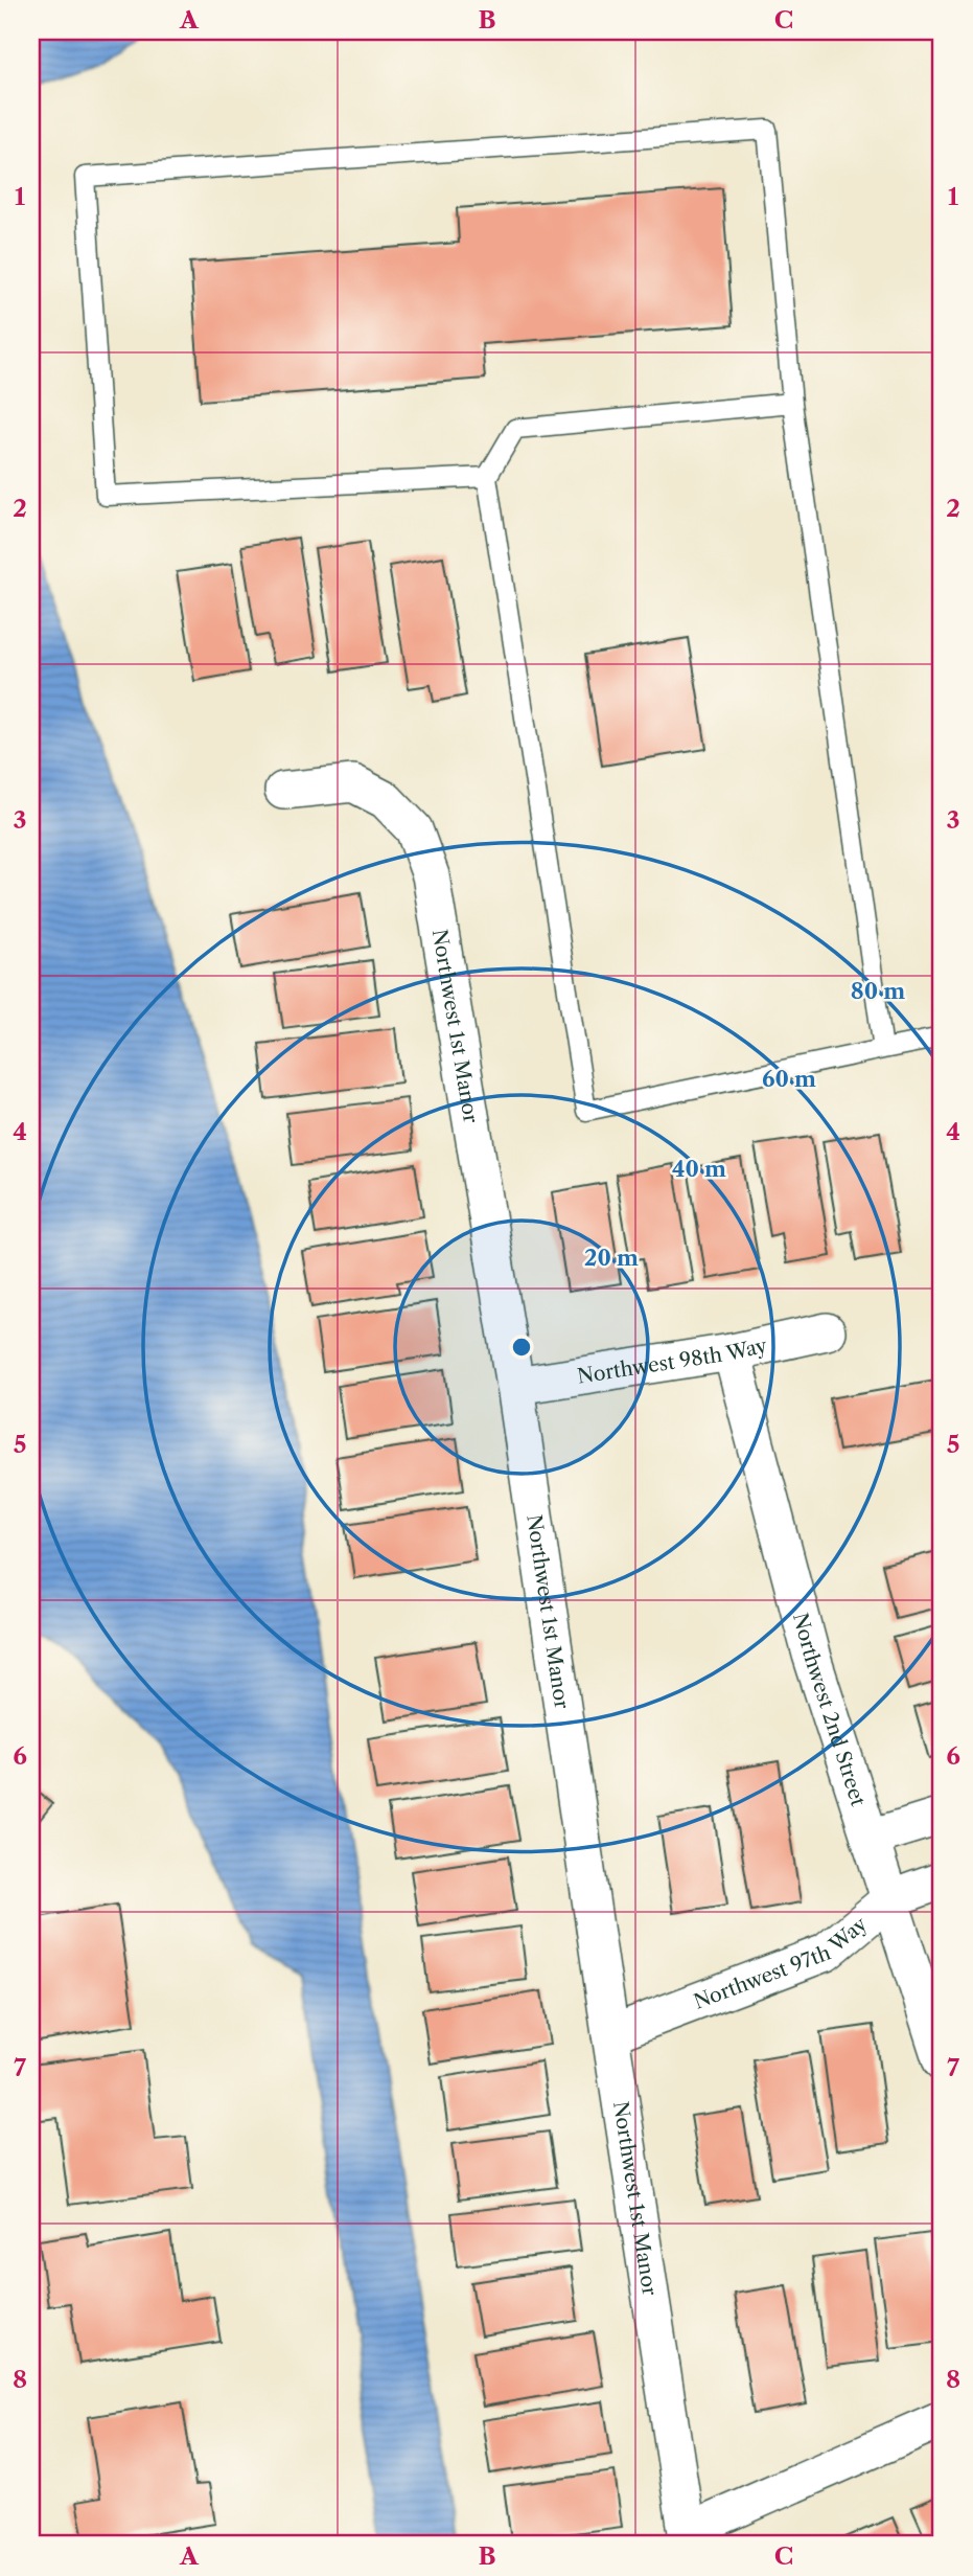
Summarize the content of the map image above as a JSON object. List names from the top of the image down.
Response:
{
  "streets": {
    "street": [
      "Northwest 1st Manor",
      "Northwest 98th Way",
      "Northwest 2nd Street",
      "Northwest 97th Way"
    ]
  },
  "crossings": [
    ["Northwest 1st Manor", "Northwest 98th Way"],
    ["Northwest 1st Manor", "Northwest 97th Way"],
    ["Northwest 98th Way", "Northwest 2nd Street"],
    ["Northwest 2nd Street", "Northwest 97th Way"]
  ],
  "grid": {
    "columns": ["A", "B", "C"],
    "rows": [
      "1",
      "2",
      "3",
      "4",
      "5",
      "6",
      "7",
      "8"
    ]
  },
  "rings": [
    "80 m",
    "60 m",
    "40 m",
    "20 m"
  ]
}
